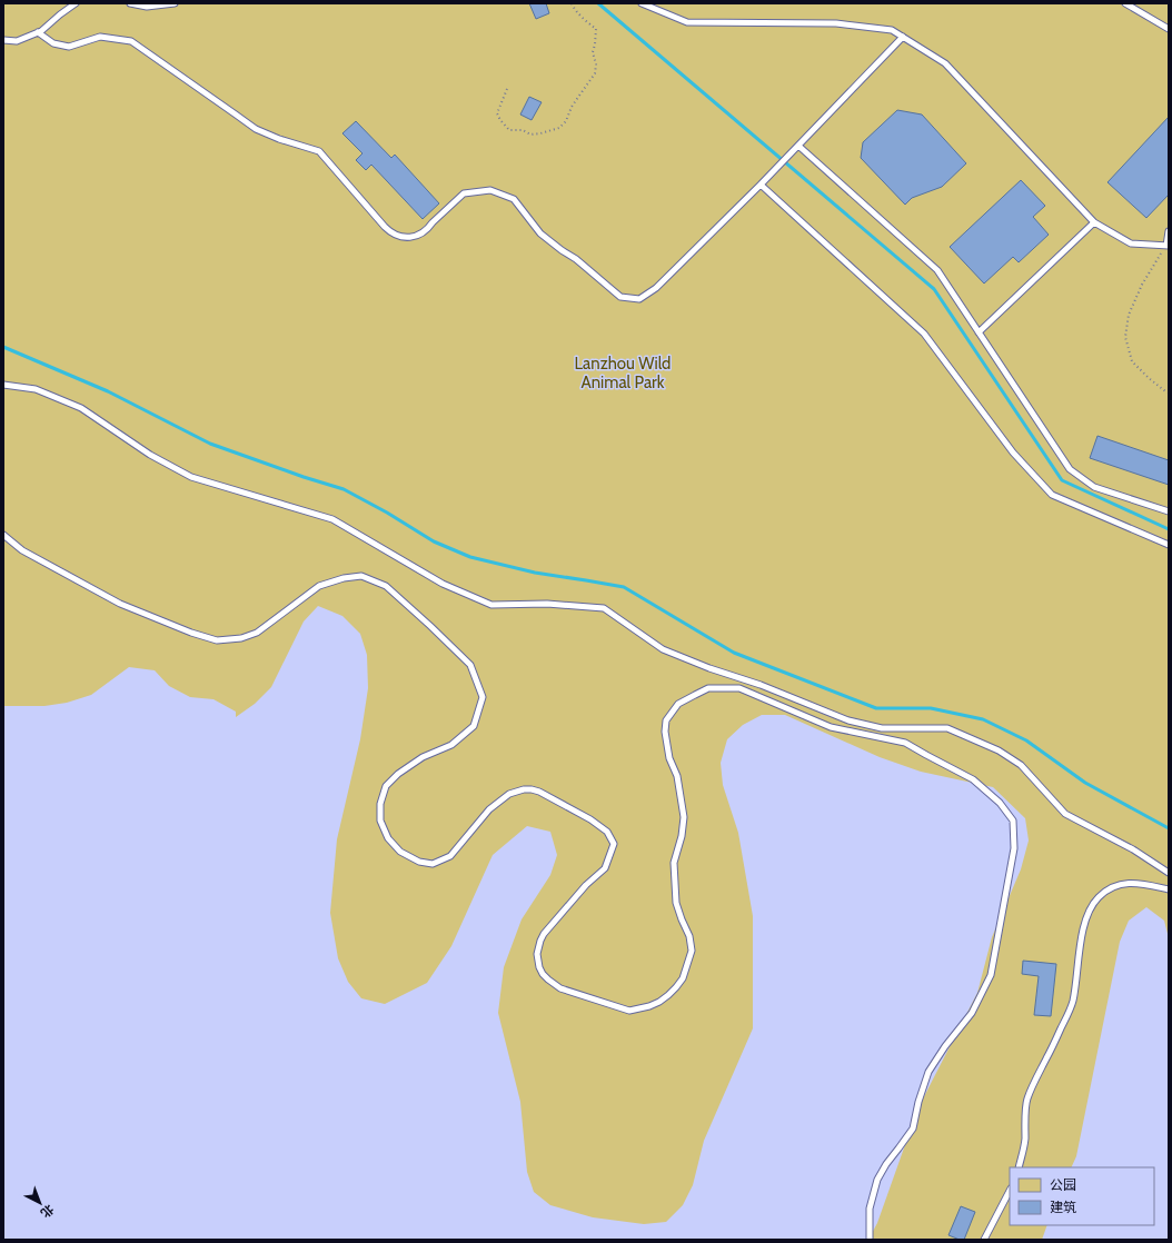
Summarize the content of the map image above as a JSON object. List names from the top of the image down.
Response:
{
  "parks": ["Lanzhou Wild Animal Park"],
  "legend": ["公园", "建筑"],
  "north": "bottom right"
}
